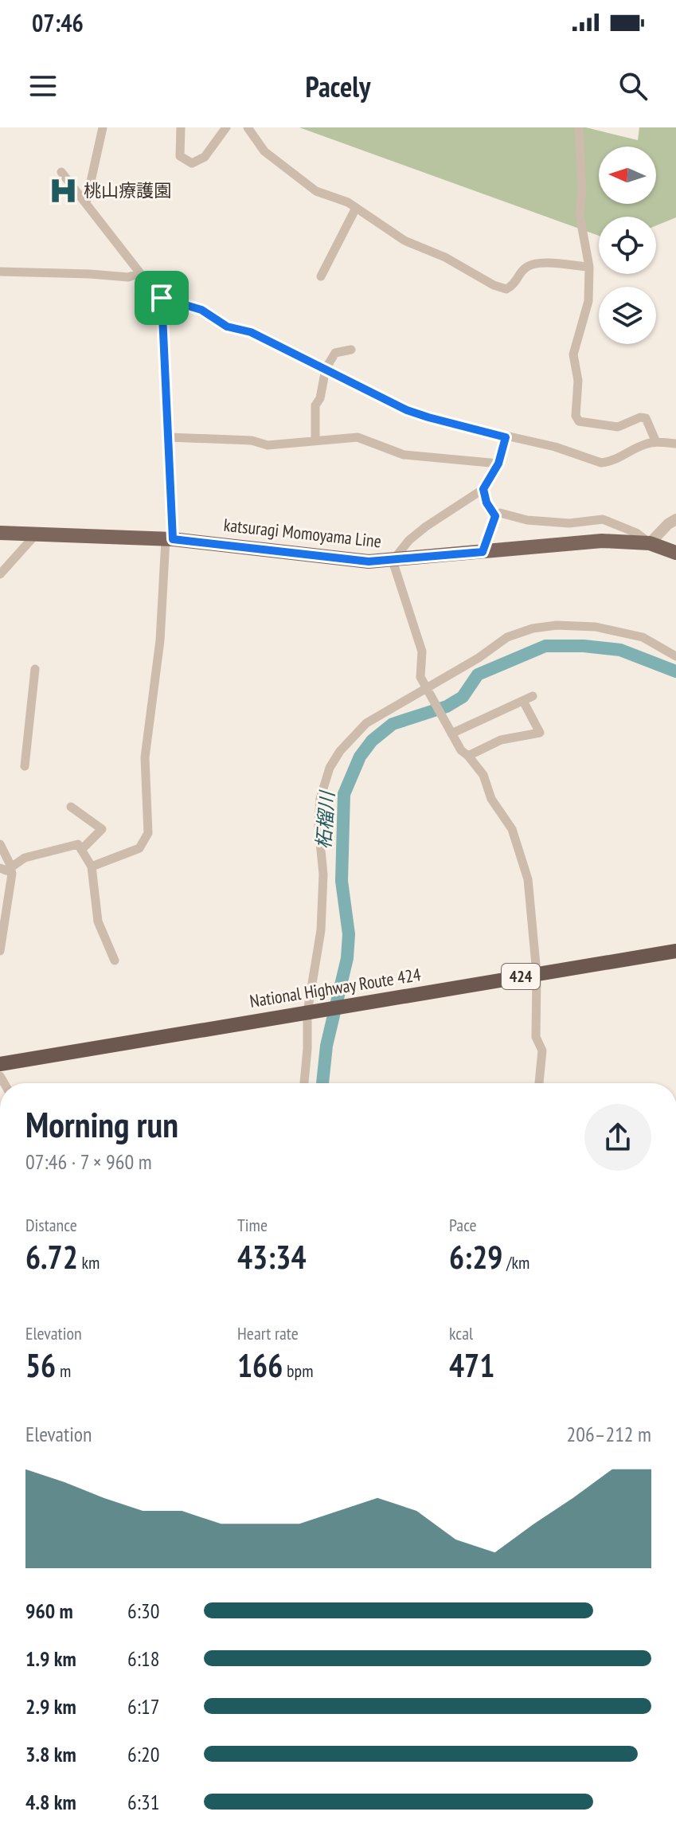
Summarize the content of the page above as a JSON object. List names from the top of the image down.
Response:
{
  "streets": {
    "highway": ["424", "National Highway Route 424"],
    "main road": ["katsuragi Momoyama Line"]
  },
  "water": ["柘榴川"],
  "places": {
    "hospital": ["桃山療護園"]
  },
  "north": "left",
  "page": {
    "status": "07:46",
    "header": "Pacely",
    "heading": ["Morning run", "07:46 · 7 × 960 m"],
    "stats": [
      ["Distance", "6.72 km"],
      ["Time", "43:34"],
      ["Pace", "6:29 /km"],
      ["Elevation", "56 m"],
      ["Heart rate", "166 bpm"],
      ["kcal", "471"]
    ],
    "chart": ["Elevation", "206–212 m"],
    "list": [
      {
        "name": "960 m",
        "note": "6:30"
      },
      {
        "name": "1.9 km",
        "note": "6:18"
      },
      {
        "name": "2.9 km",
        "note": "6:17"
      },
      {
        "name": "3.8 km",
        "note": "6:20"
      },
      {
        "name": "4.8 km",
        "note": "6:31"
      }
    ]
  }
}
